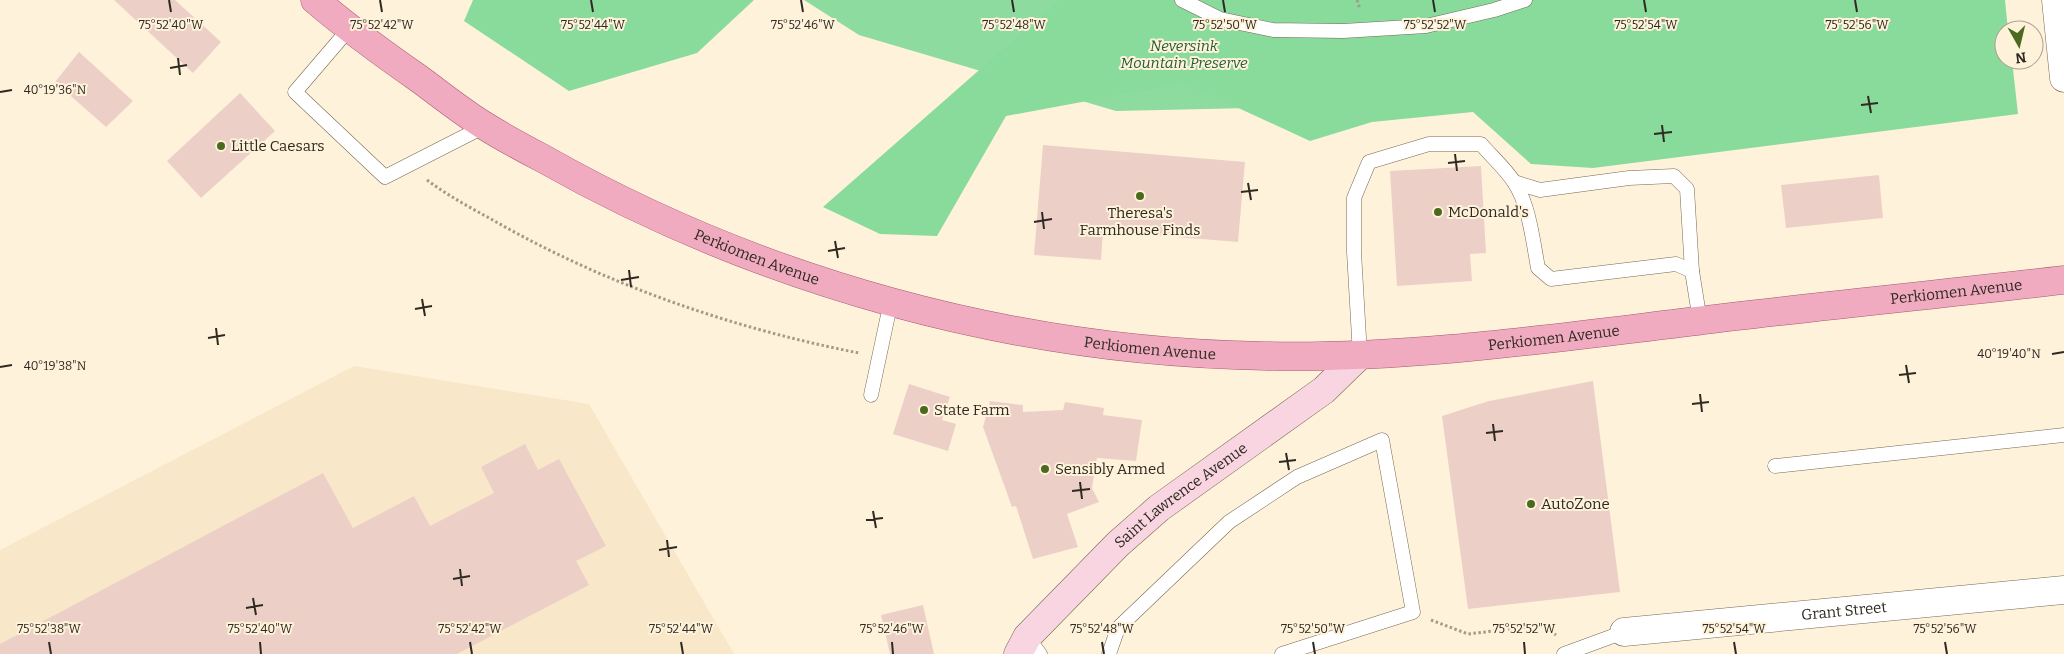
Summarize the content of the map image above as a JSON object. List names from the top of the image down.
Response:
{
  "streets": {
    "main road": ["Perkiomen Avenue", "Saint Lawrence Avenue"],
    "street": ["Grant Street"]
  },
  "crossings": [
    ["Perkiomen Avenue", "Saint Lawrence Avenue"]
  ],
  "parks": ["Neversink Mountain Preserve"],
  "places": [
    "Little Caesars",
    "Theresa's Farmhouse Finds",
    "McDonald's",
    "State Farm",
    "Sensibly Armed",
    "AutoZone"
  ],
  "north": "bottom",
  "coordinates": [
    "75°52'40\"W",
    "75°52'42\"W",
    "75°52'44\"W",
    "75°52'46\"W",
    "75°52'48\"W",
    "75°52'50\"W",
    "75°52'52\"W",
    "75°52'54\"W",
    "75°52'56\"W",
    "40°19'36\"N",
    "40°19'40\"N",
    "40°19'38\"N",
    "75°52'38\"W"
  ]
}
